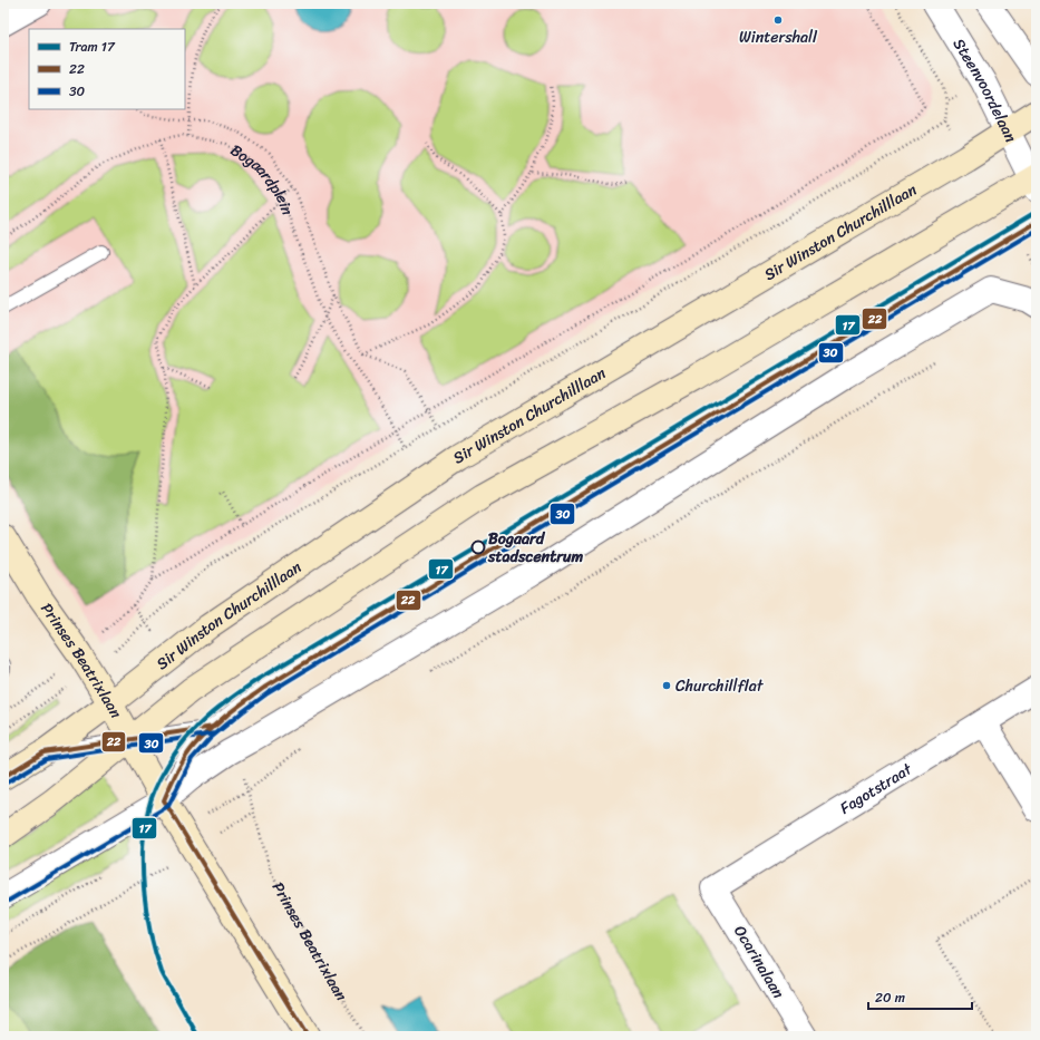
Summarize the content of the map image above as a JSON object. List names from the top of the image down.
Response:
{
  "streets": {
    "street": [
      "Steenvoordelaan",
      "Sir Winston Churchilllaan",
      "Prinses Beatrixlaan",
      "Fagotstraat",
      "Ocarinalaan"
    ],
    "path": ["Bogaardplein"]
  },
  "crossings": [
    ["Steenvoordelaan", "Sir Winston Churchilllaan"],
    ["Sir Winston Churchilllaan", "Prinses Beatrixlaan"],
    ["Fagotstraat", "Ocarinalaan"]
  ],
  "places": ["Wintershall", "Bogaard stadscentrum", "Churchillflat"],
  "lines": ["tram line 17", "transit line 22", "transit line 30"],
  "legend": ["Tram 17", "22", "30"],
  "scale_bar": "20 m"
}
